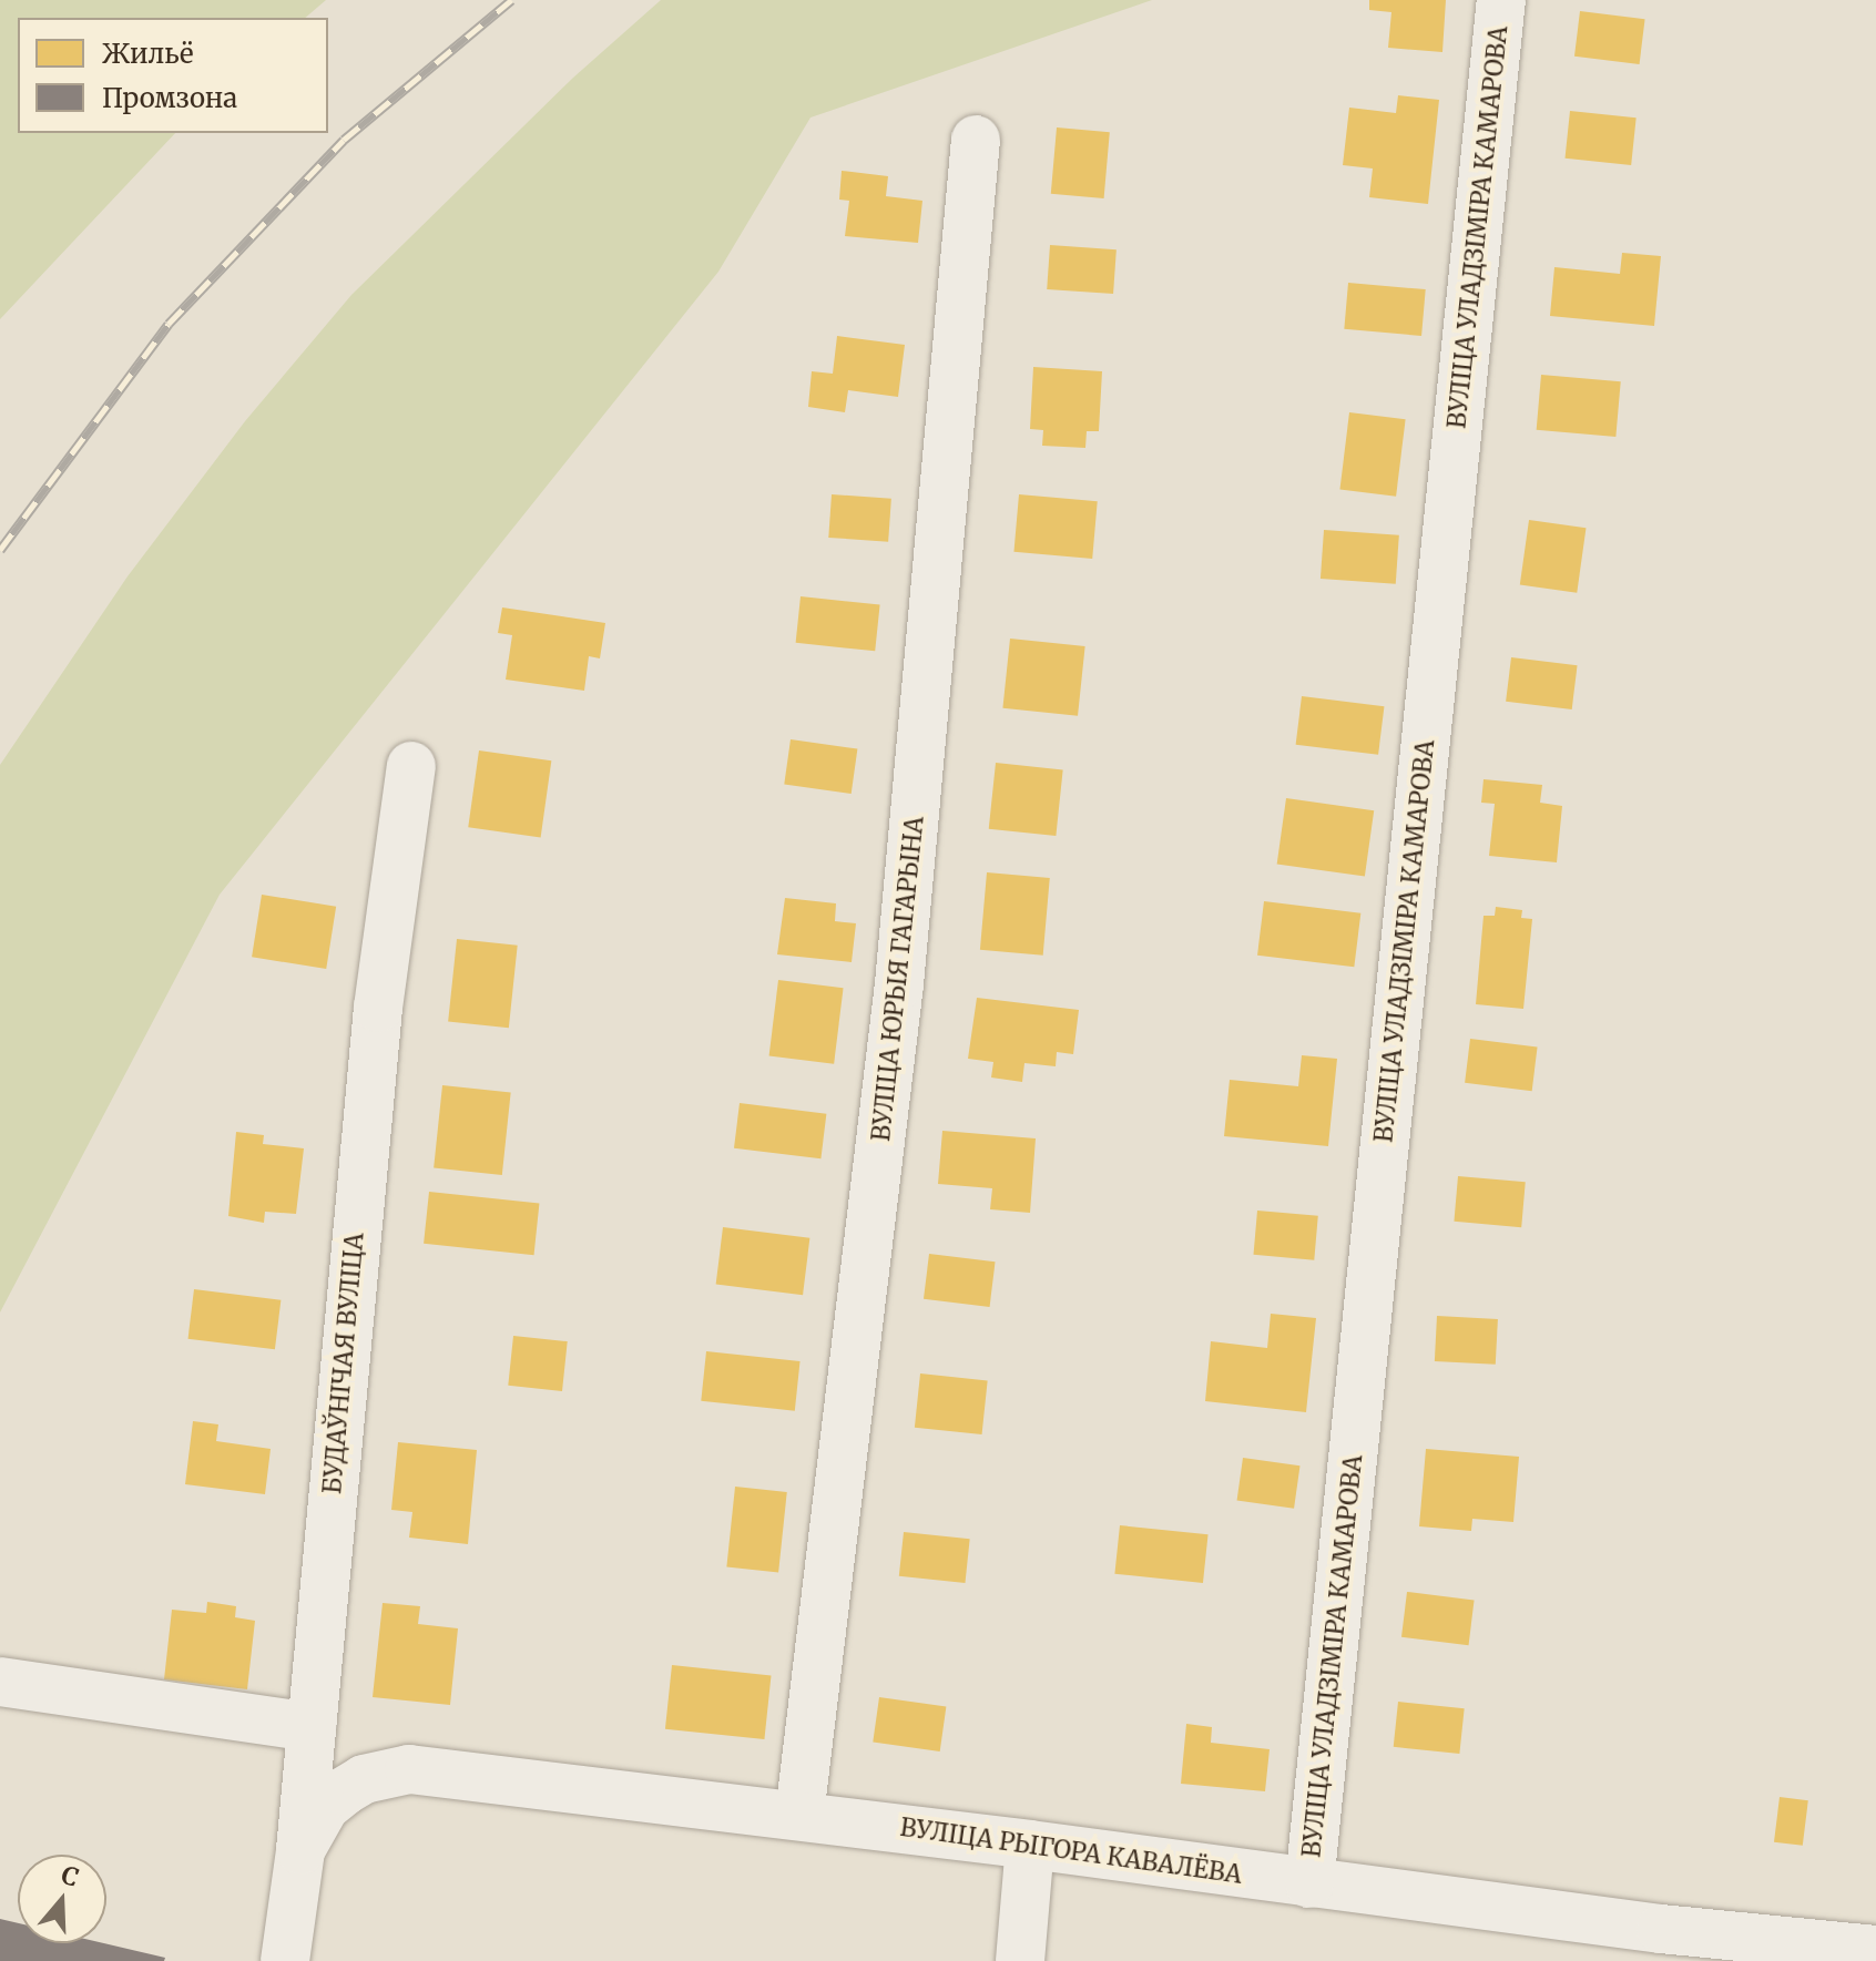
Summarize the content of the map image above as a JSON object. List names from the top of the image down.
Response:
{
  "streets": {
    "street": [
      "ВУЛІЦА УЛАДЗІМІРА КАМАРОВА",
      "ВУЛІЦА ЮРЫЯ ГАГАРЫНА",
      "БУДАЎНІЧАЯ ВУЛІЦА",
      "ВУЛІЦА РЫГОРА КАВАЛЁВА"
    ]
  },
  "crossings": [
    ["ВУЛІЦА УЛАДЗІМІРА КАМАРОВА", "ВУЛІЦА РЫГОРА КАВАЛЁВА"],
    ["ВУЛІЦА ЮРЫЯ ГАГАРЫНА", "ВУЛІЦА РЫГОРА КАВАЛЁВА"],
    ["БУДАЎНІЧАЯ ВУЛІЦА", "ВУЛІЦА РЫГОРА КАВАЛЁВА"]
  ],
  "legend": ["Жильё", "Промзона"],
  "north": "top"
}
